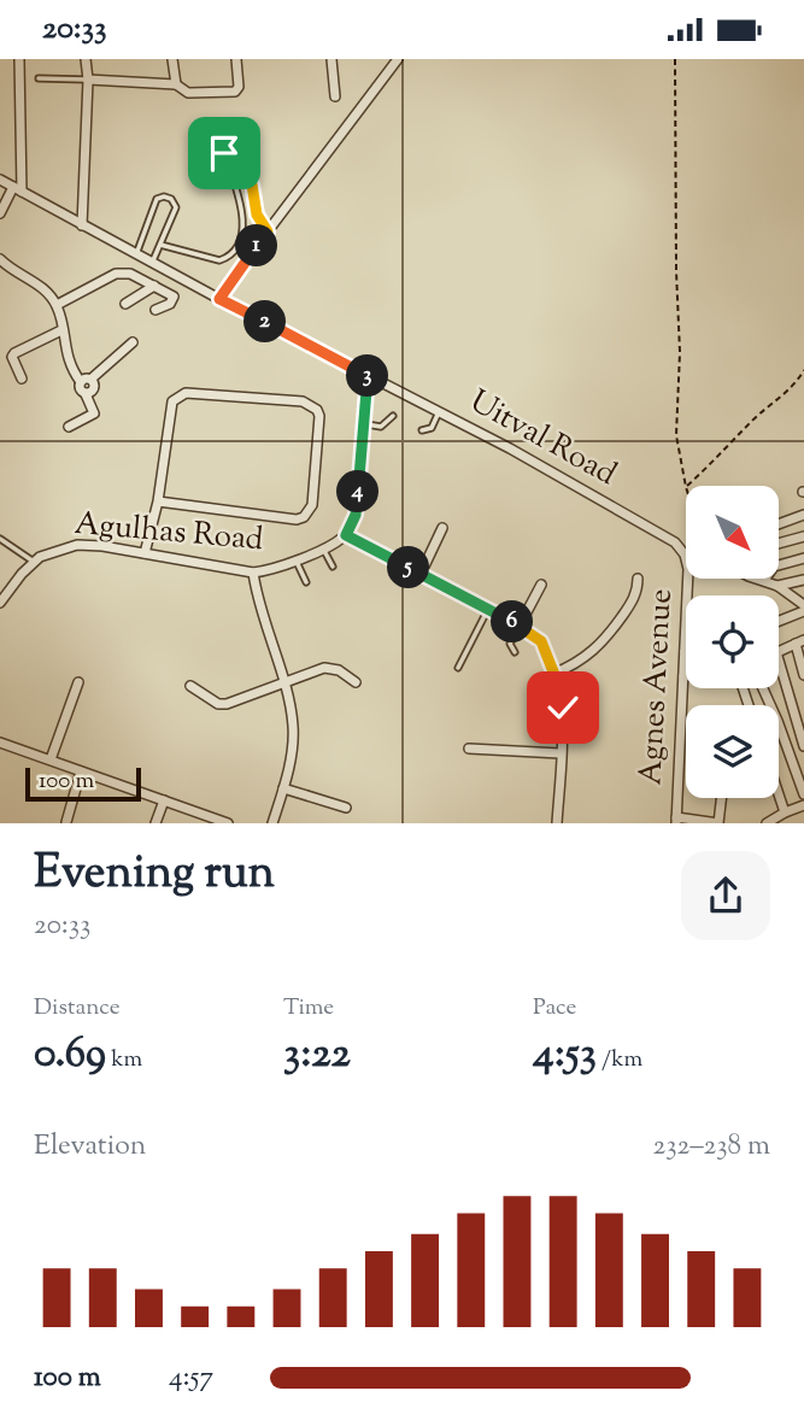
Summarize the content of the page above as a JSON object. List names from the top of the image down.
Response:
{
  "streets": {
    "street": ["Uitval Road", "Agulhas Road", "Agnes Avenue"]
  },
  "crossings": [
    ["Uitval Road", "Agnes Avenue"]
  ],
  "scale_bar": "100 m",
  "north": "bottom right",
  "page": {
    "status": "20:33",
    "pins": [
      "1",
      "2",
      "3",
      "4",
      "5",
      "6"
    ],
    "scale": "100 m",
    "heading": ["Evening run", "20:33"],
    "stats": [
      ["Distance", "0.69 km"],
      ["Time", "3:22"],
      ["Pace", "4:53 /km"]
    ],
    "chart": ["Elevation", "232–238 m"],
    "list": [
      {
        "name": "100 m",
        "note": "4:57"
      }
    ]
  }
}
